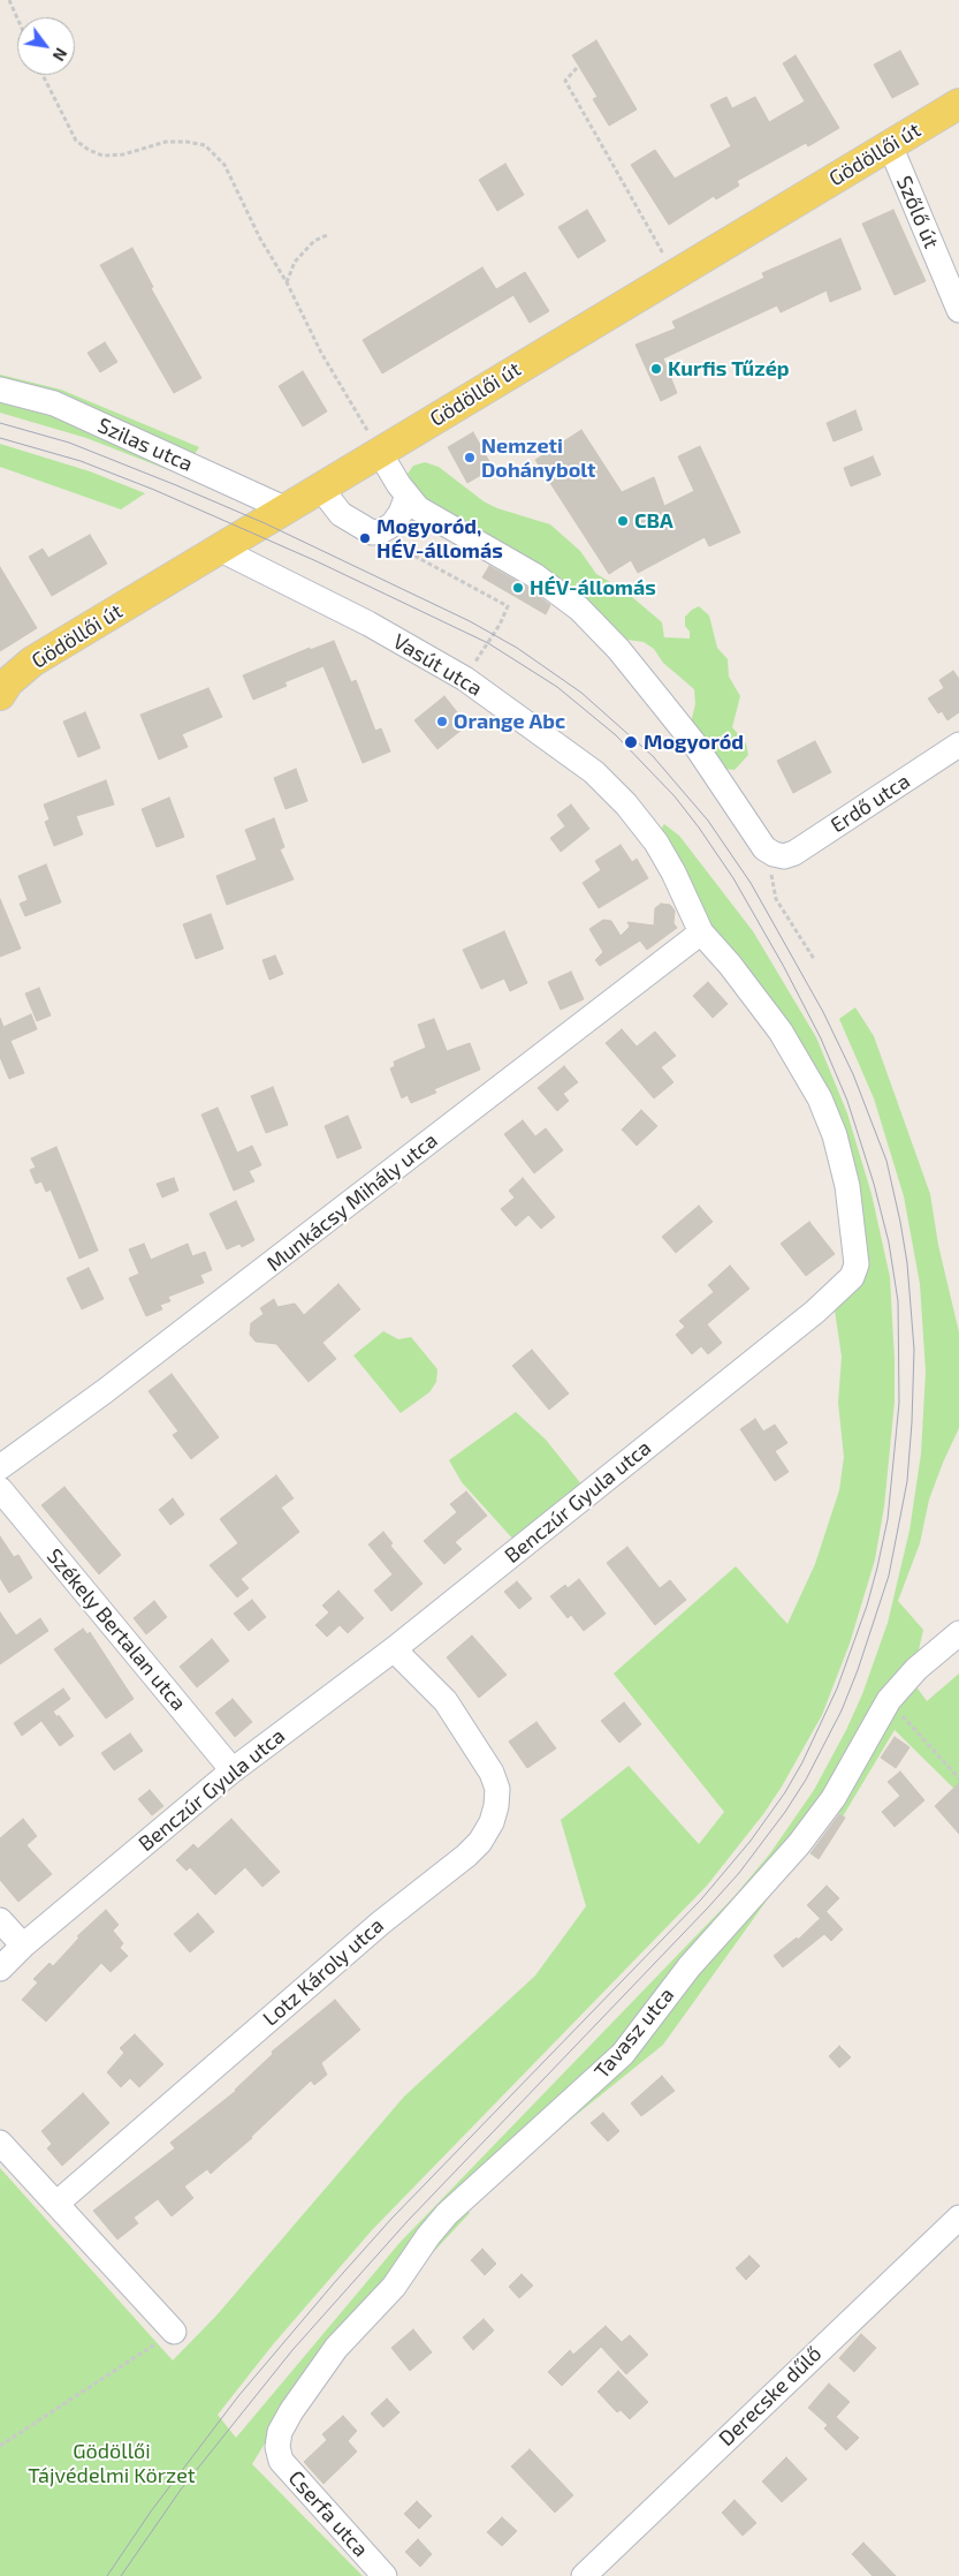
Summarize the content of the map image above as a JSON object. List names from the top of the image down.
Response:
{
  "streets": {
    "main road": ["Gödöllői út"],
    "street": [
      "Szőlő út",
      "Szilas utca",
      "Vasút utca",
      "Erdő utca",
      "Munkácsy Mihály utca",
      "Benczúr Gyula utca",
      "Székely Bertalan utca",
      "Lotz Károly utca",
      "Tavasz utca",
      "Derecske dűlő",
      "Cserfa utca"
    ]
  },
  "crossings": [
    ["Gödöllői út", "Szőlő út"],
    ["Gödöllői út", "Szilas utca"],
    ["Gödöllői út", "Vasút utca"],
    ["Vasút utca", "Munkácsy Mihály utca"],
    ["Vasút utca", "Benczúr Gyula utca"],
    ["Munkácsy Mihály utca", "Benczúr Gyula utca"],
    ["Benczúr Gyula utca", "Székely Bertalan utca"],
    ["Benczúr Gyula utca", "Lotz Károly utca"],
    ["Tavasz utca", "Cserfa utca"]
  ],
  "parks": ["Gödöllői Tájvédelmi Körzet"],
  "places": [
    "Kurfis Tűzép",
    "Nemzeti Dohánybolt",
    "CBA",
    "Mogyoród, HÉV-állomás",
    "HÉV-állomás",
    "Orange Abc",
    "Mogyoród"
  ],
  "north": "bottom right"
}
